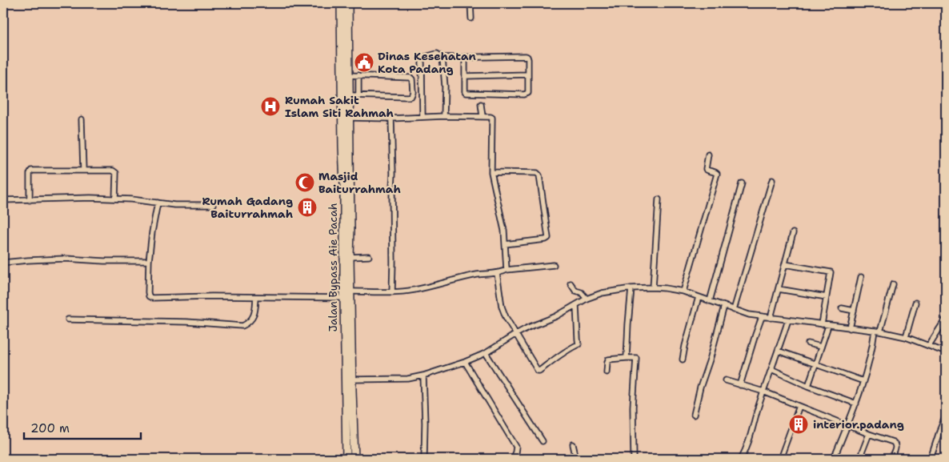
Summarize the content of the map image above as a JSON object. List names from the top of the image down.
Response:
{
  "streets": {
    "highway": ["Jalan Bypass Aie Pacah"]
  },
  "places": {
    "public building": ["Dinas Kesehatan Kota Padang"],
    "hospital": ["Rumah Sakit Islam Siti Rahmah"],
    "mosque": ["Masjid Baiturrahmah"],
    "building": ["Rumah Gadang Baiturrahmah", "interior.padang"]
  },
  "scale_bar": "200 m"
}
